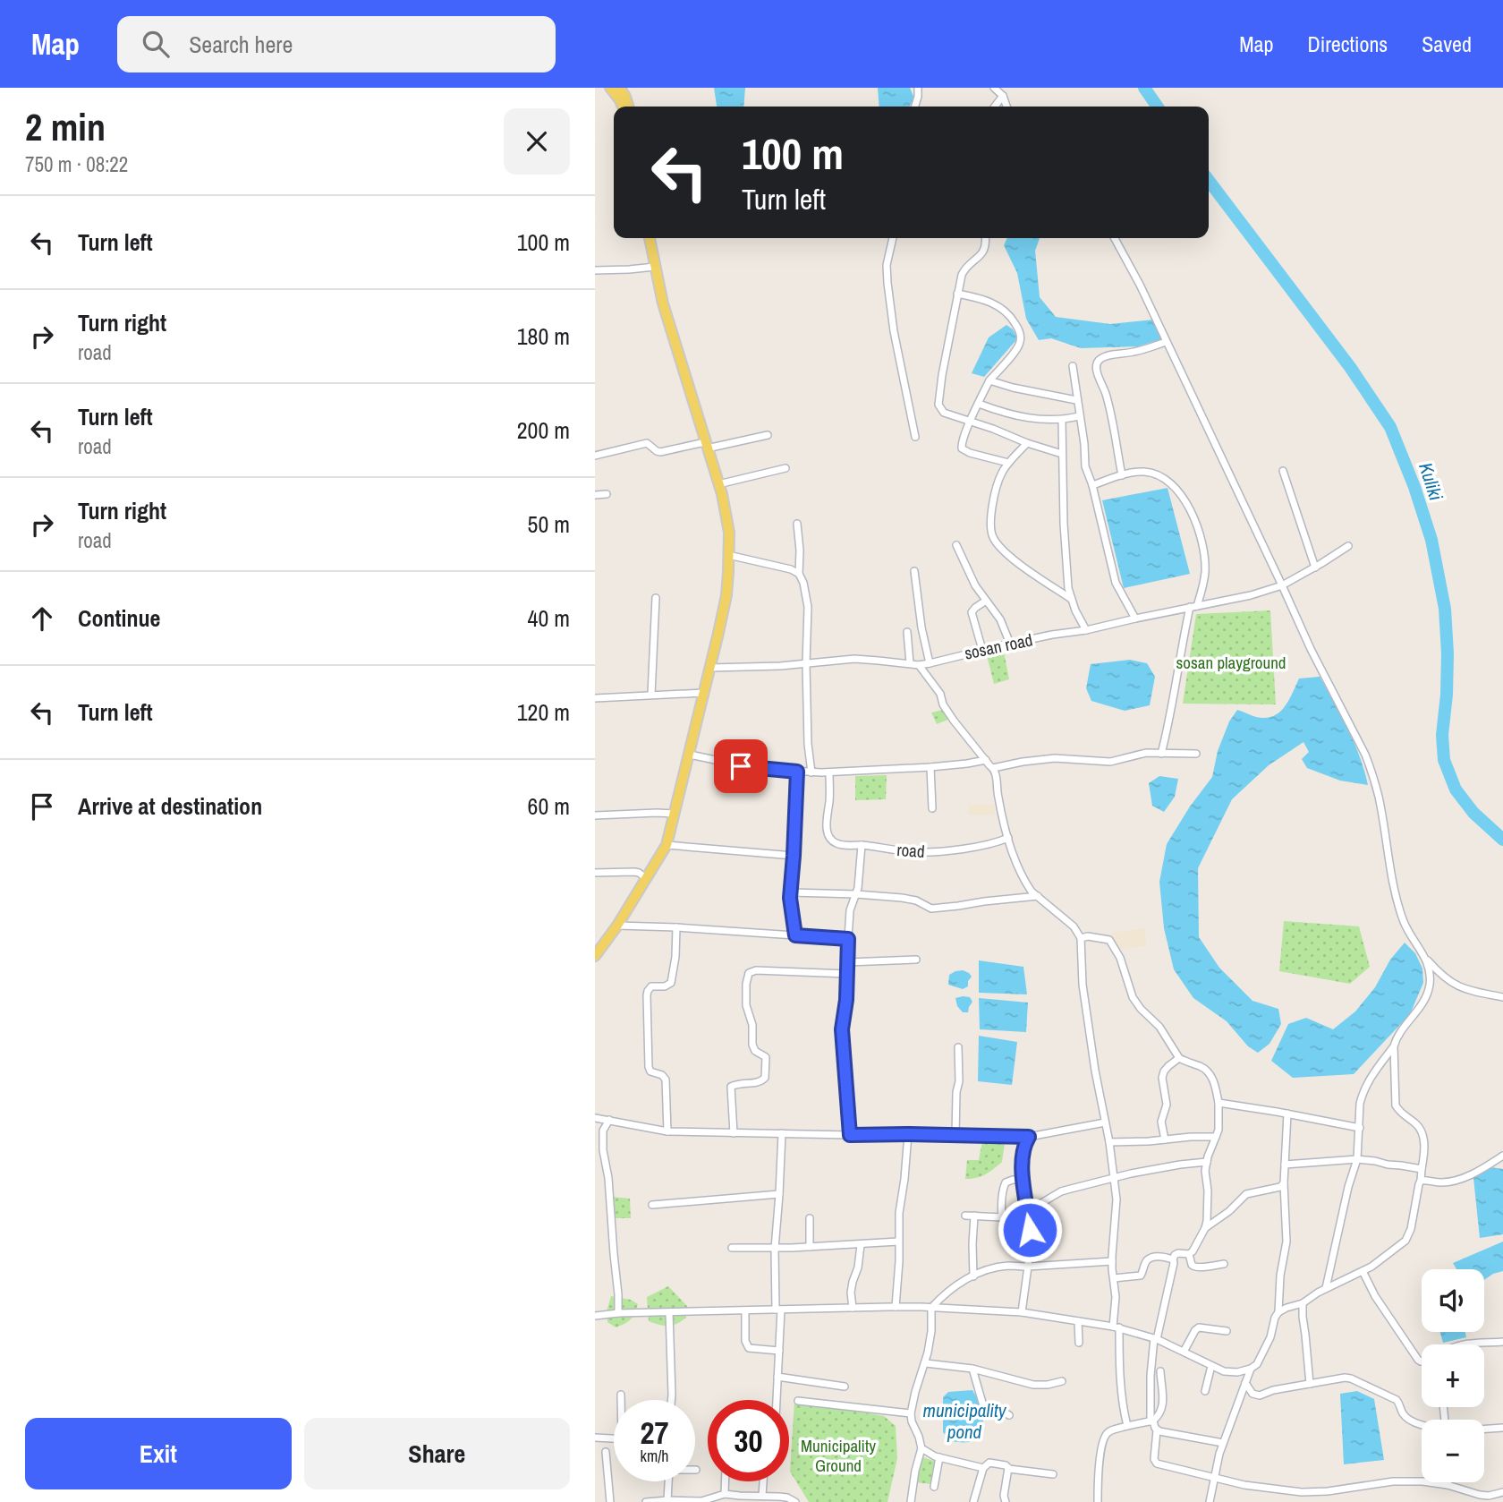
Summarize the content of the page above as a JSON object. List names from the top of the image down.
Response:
{
  "streets": {
    "street": ["sosan road", "road"]
  },
  "water": ["Kuliki", "municipality pond"],
  "parks": ["sosan playground", "Municipality Ground"],
  "page": {
    "header": "Map",
    "search": "Search here",
    "nav": ["Map", "Directions", "Saved"],
    "heading": ["2 min", "750 m · 08:22"],
    "turn": ["100 m", "Turn left"],
    "list": [
      {
        "name": "Turn left",
        "value": "100 m"
      },
      {
        "name": "Turn right",
        "note": "road",
        "value": "180 m"
      },
      {
        "name": "Turn left",
        "note": "road",
        "value": "200 m"
      },
      {
        "name": "Turn right",
        "note": "road",
        "value": "50 m"
      },
      {
        "name": "Continue",
        "value": "40 m"
      },
      {
        "name": "Turn left",
        "value": "120 m"
      },
      {
        "name": "Arrive at destination",
        "value": "60 m"
      }
    ],
    "map_buttons": ["+", "−"],
    "speed": "27 km/h",
    "limit": "30",
    "buttons": ["Exit", "Share"]
  }
}
